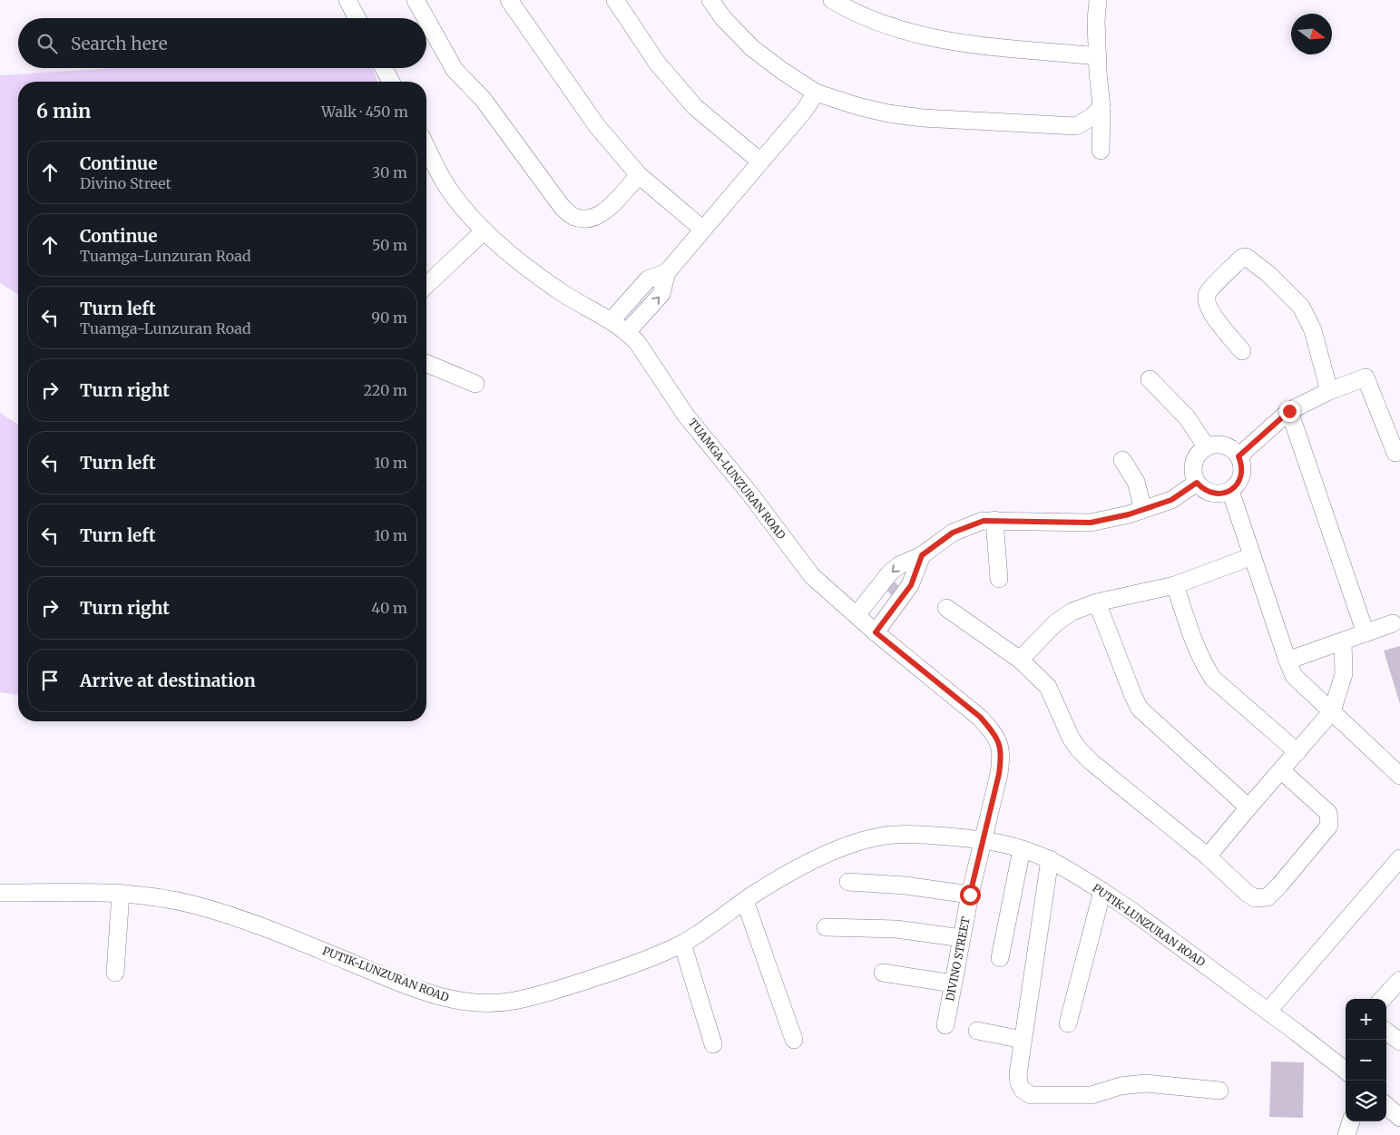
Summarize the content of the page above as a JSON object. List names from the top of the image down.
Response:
{
  "streets": {
    "street": ["TUAMGA-LUNZURAN ROAD", "PUTIK-LUNZURAN ROAD", "DIVINO STREET"]
  },
  "crossings": [
    ["TUAMGA-LUNZURAN ROAD", "PUTIK-LUNZURAN ROAD"],
    ["TUAMGA-LUNZURAN ROAD", "DIVINO STREET"],
    ["PUTIK-LUNZURAN ROAD", "DIVINO STREET"]
  ],
  "north": "right",
  "page": {
    "search": "Search here",
    "heading": ["6 min", "Walk · 450 m"],
    "list": [
      ["Continue", "Divino Street", "30 m"],
      ["Continue", "Tuamga-Lunzuran Road", "50 m"],
      ["Turn left", "Tuamga-Lunzuran Road", "90 m"],
      ["Turn right", "220 m"],
      ["Turn left", "10 m"],
      ["Turn left", "10 m"],
      ["Turn right", "40 m"],
      "Arrive at destination"
    ],
    "map_buttons": ["+", "−"]
  }
}
